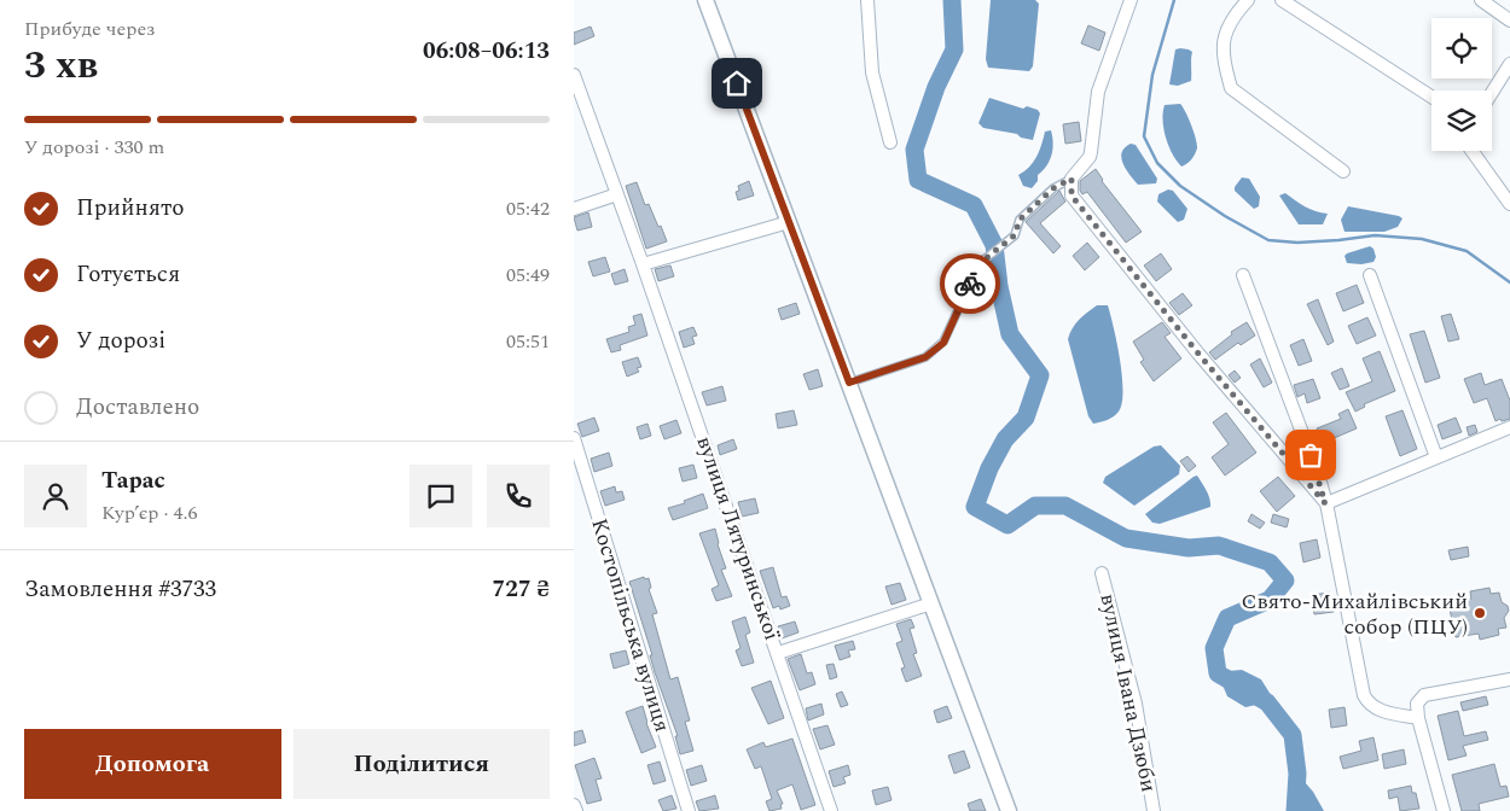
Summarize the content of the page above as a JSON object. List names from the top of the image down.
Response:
{
  "streets": {
    "street": ["вулиця Лятуринської", "Костопільська вулиця", "вулиця Івана Дзюби"]
  },
  "places": ["Свято-Михайлівський собор (ПЦУ)"],
  "page": {
    "heading": ["3 хв", "Прибуде через", "06:08–06:13"],
    "panel": [
      "Тарас",
      "Кур’єр · 4.6",
      "Замовлення #3733",
      "727 ₴"
    ],
    "bar": "У дорозі · 330 m",
    "list": [
      ["Прийнято", "05:42"],
      ["Готується", "05:49"],
      ["У дорозі", "05:51"],
      "Доставлено"
    ],
    "buttons": ["Допомога", "Поділитися"]
  }
}
